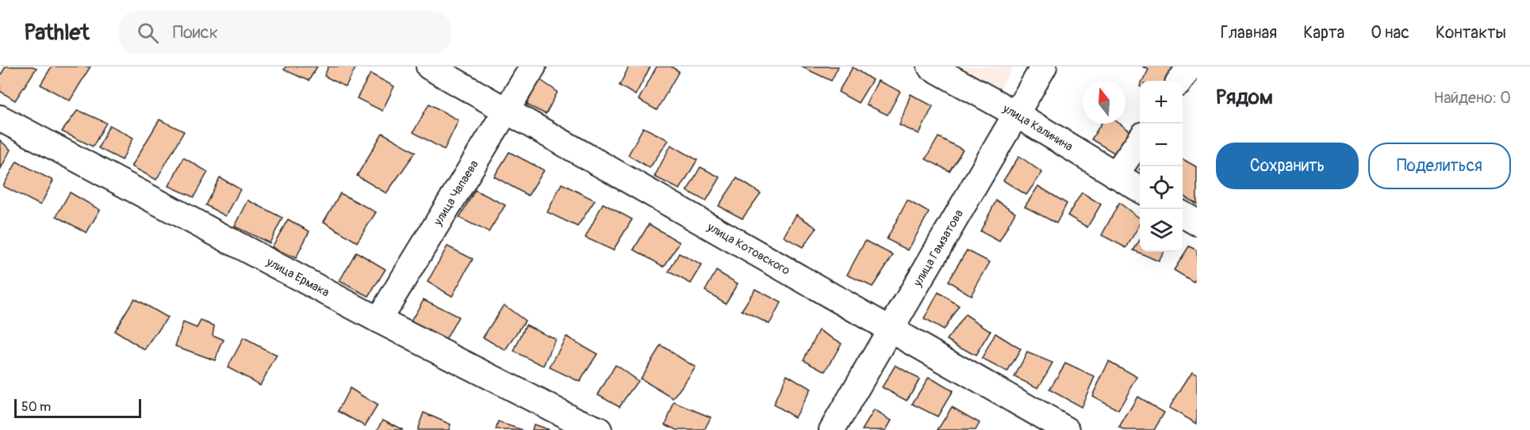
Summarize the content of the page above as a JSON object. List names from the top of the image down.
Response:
{
  "streets": {
    "street": [
      "улица Калинина",
      "улица Чапаева",
      "улица Котовского",
      "улица Гамзатова",
      "улица Ермака"
    ]
  },
  "crossings": [
    ["улица Калинина", "улица Гамзатова"],
    ["улица Чапаева", "улица Котовского"],
    ["улица Чапаева", "улица Ермака"],
    ["улица Котовского", "улица Гамзатова"]
  ],
  "scale_bar": "50 m",
  "north": "top",
  "page": {
    "header": "Pathlet",
    "search": "Поиск",
    "nav": [
      "Главная",
      "Карта",
      "О нас",
      "Контакты"
    ],
    "heading": ["Рядом", "Найдено: 0"],
    "map_buttons": ["+", "−"],
    "buttons": ["Сохранить", "Поделиться"],
    "scale": "50 m"
  }
}
